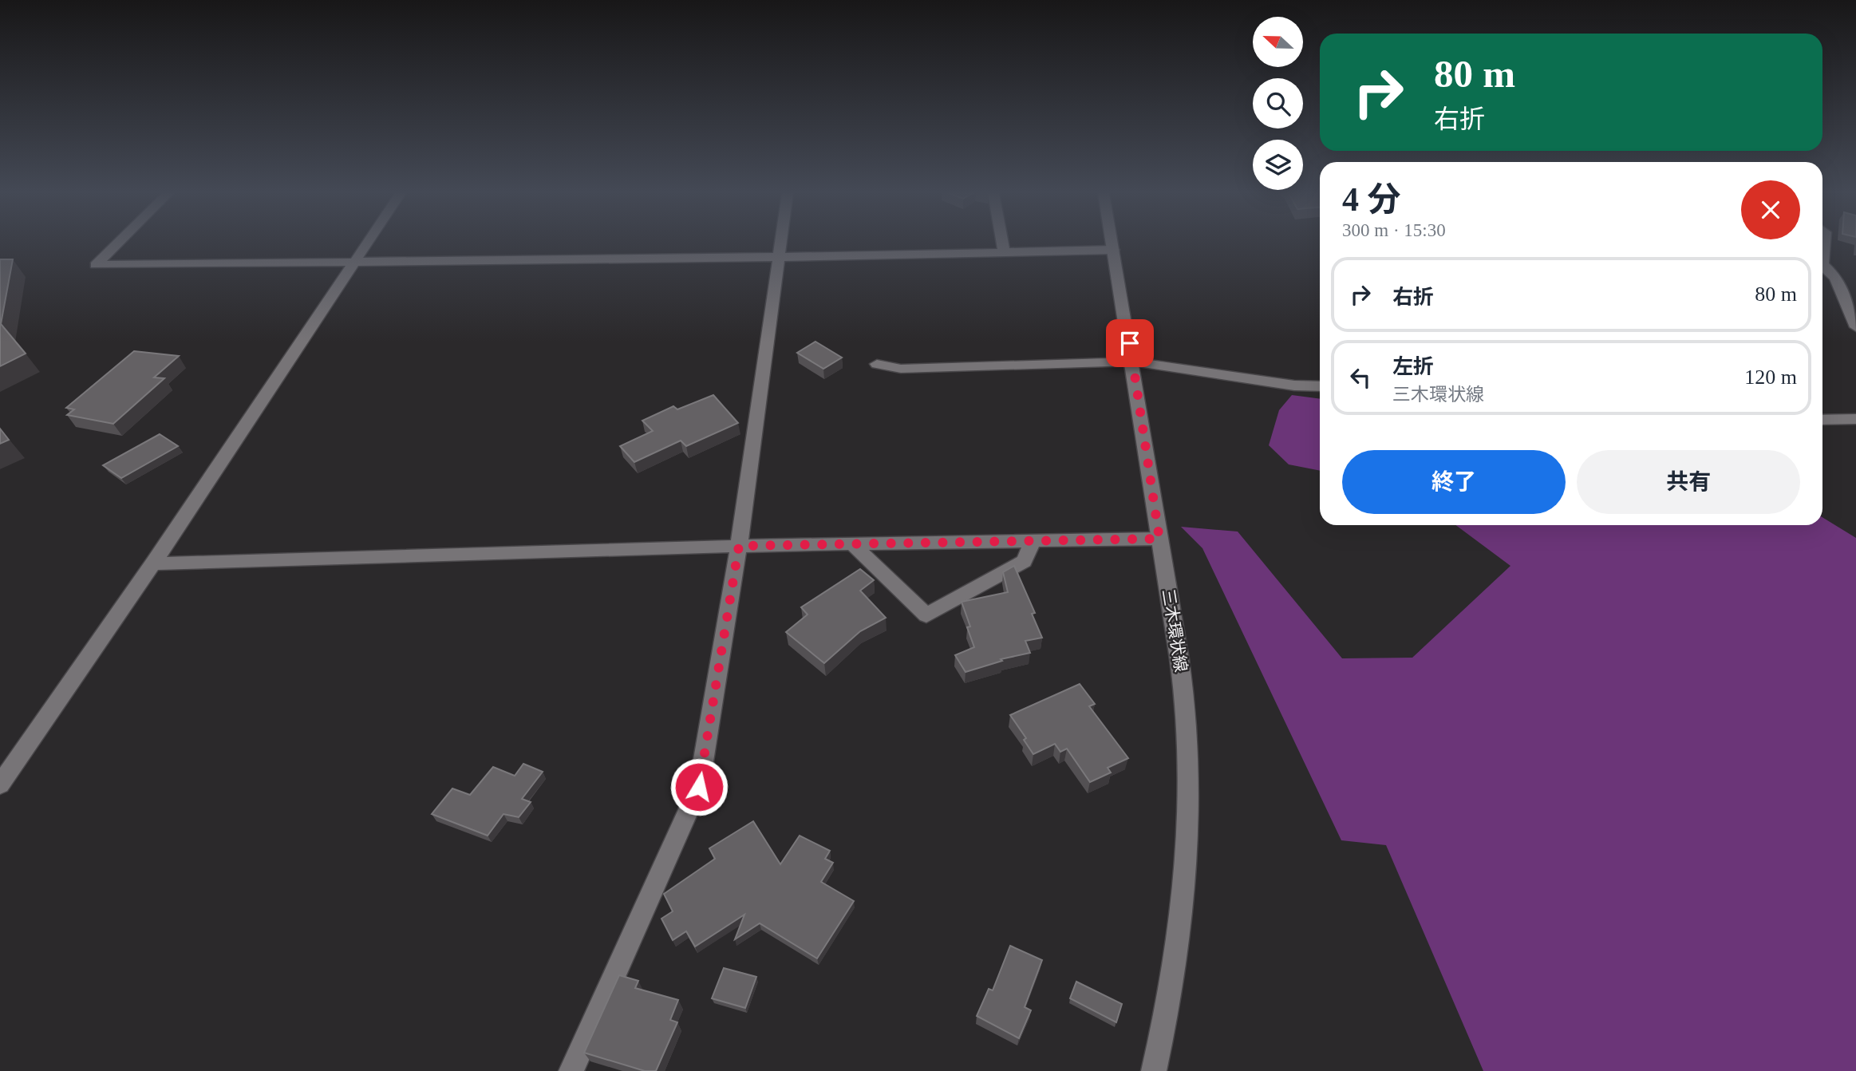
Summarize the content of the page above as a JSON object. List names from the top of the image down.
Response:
{
  "streets": {
    "street": ["三木環状線"]
  },
  "north": "left",
  "page": {
    "turn": ["80 m", "右折"],
    "heading": ["4 分", "300 m · 15:30"],
    "list": [
      {
        "name": "右折",
        "value": "80 m"
      },
      {
        "name": "左折",
        "note": "三木環状線",
        "value": "120 m"
      }
    ],
    "buttons": ["終了", "共有"]
  }
}
